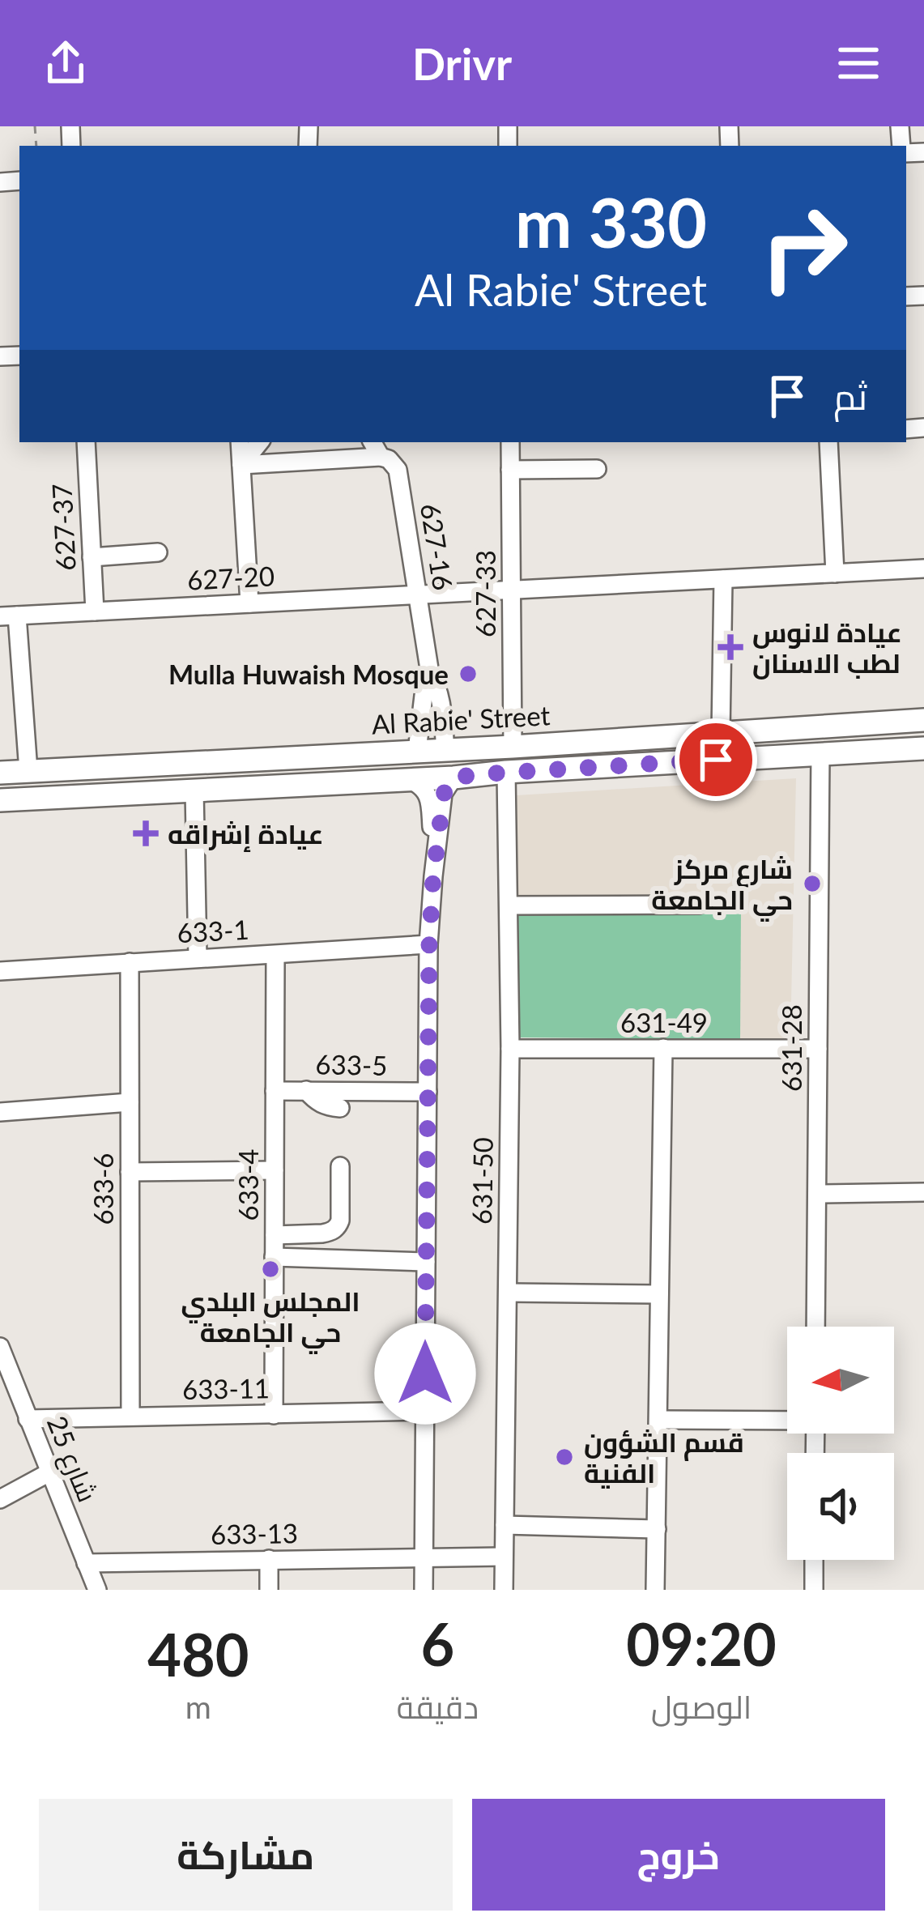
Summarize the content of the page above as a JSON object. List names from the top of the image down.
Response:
{
  "streets": {
    "main road": ["Al Rabie' Street"],
    "street": [
      "627-37",
      "627-16",
      "627-20",
      "627-33",
      "633-1",
      "631-49",
      "631-28",
      "633-5",
      "631-50",
      "633-4",
      "633-6",
      "633-11",
      "شارع 25",
      "633-13"
    ]
  },
  "crossings": [
    ["627-37", "627-20"],
    ["627-16", "627-20"],
    ["627-16", "Al Rabie' Street"],
    ["627-20", "627-33"],
    ["627-33", "Al Rabie' Street"],
    ["Al Rabie' Street", "631-28"],
    ["Al Rabie' Street", "631-50"],
    ["633-1", "633-4"],
    ["633-1", "633-6"],
    ["631-49", "631-28"],
    ["631-49", "631-50"],
    ["633-5", "633-4"],
    ["631-50", "633-13"],
    ["633-4", "633-11"],
    ["633-6", "633-11"],
    ["633-11", "شارع 25"],
    ["شارع 25", "633-13"]
  ],
  "places": {
    "health": ["عيادة لانوس لطب الاسنان", "عيادة إشراقه"],
    "other": [
      "Mulla Huwaish Mosque",
      "شارع مركز حي الجامعة",
      "المجلس البلدي حي الجامعة",
      "قسم الشؤون الفنية"
    ]
  },
  "north": "left",
  "page": {
    "header": "Drivr",
    "turn": ["330 m", "Al Rabie' Street"],
    "then": "ثم",
    "eta": [
      "09:20",
      "الوصول",
      "6",
      "دقيقة",
      "480",
      "m"
    ],
    "buttons": ["خروج", "مشاركة"]
  }
}
